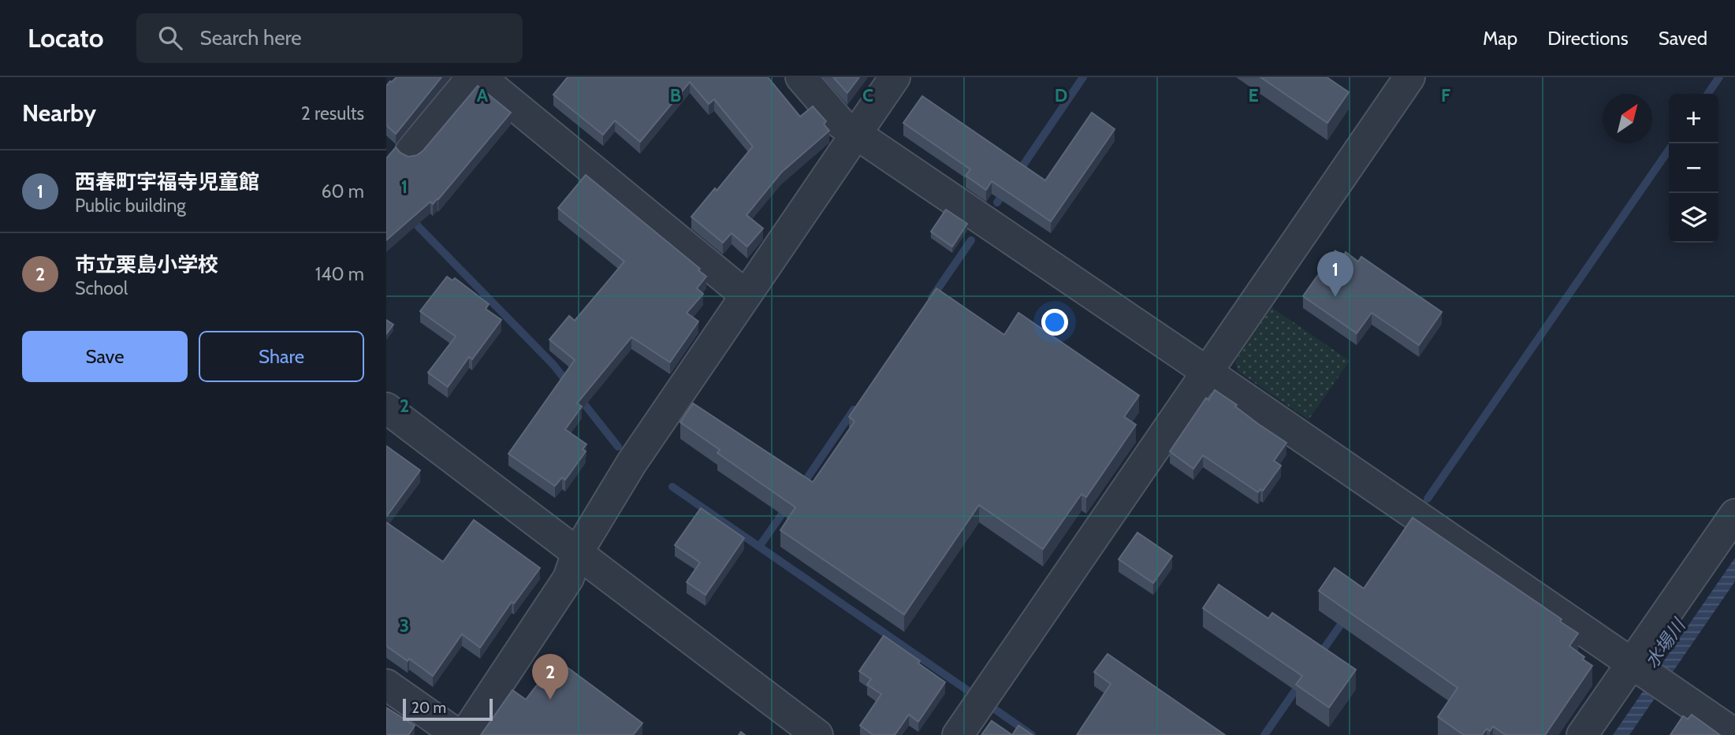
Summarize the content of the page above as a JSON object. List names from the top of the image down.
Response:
{
  "water": ["水場川"],
  "scale_bar": "20 m",
  "north": "top right",
  "page": {
    "header": "Locato",
    "search": "Search here",
    "nav": ["Map", "Directions", "Saved"],
    "heading": ["Nearby", "2 results"],
    "map_buttons": ["+", "−"],
    "list": [
      {
        "mark": "1",
        "name": "西春町宇福寺児童館",
        "note": "Public building",
        "value": "60 m"
      },
      {
        "mark": "2",
        "name": "市立栗島小学校",
        "note": "School",
        "value": "140 m"
      }
    ],
    "pins": ["1", "2"],
    "buttons": ["Save", "Share"],
    "scale": "20 m"
  },
  "grid": {
    "columns": [
      "A",
      "B",
      "C",
      "D",
      "E",
      "F"
    ],
    "rows": ["1", "2", "3"]
  }
}
